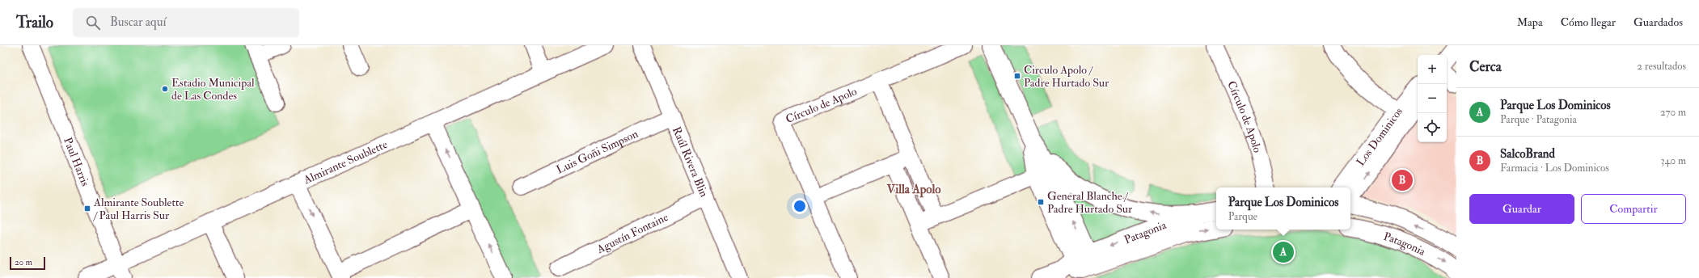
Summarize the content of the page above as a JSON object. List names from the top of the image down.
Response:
{
  "streets": {
    "main road": ["Patagonia"],
    "street": [
      "Círculo de Apolo",
      "Los Dominicos",
      "Luis Goñi Simpson",
      "Paul Harris",
      "Almirante Soublette",
      "Raúl Rivera Blin",
      "Agustín Fontaine"
    ]
  },
  "crossings": [
    ["Luis Goñi Simpson", "Raúl Rivera Blin"],
    ["Paul Harris", "Almirante Soublette"],
    ["Raúl Rivera Blin", "Agustín Fontaine"]
  ],
  "districts": ["Villa Apolo"],
  "places": {
    "transit": ["Circulo Apolo / Padre Hurtado Sur", "General Blanche / Padre Hurtado Sur", "Almirante Soublette / Paul Harris Sur"],
    "other": ["Estadio Municipal de Las Condes"]
  },
  "scale_bar": "20 m",
  "page": {
    "header": "Trailo",
    "search": "Buscar aquí",
    "nav": ["Mapa", "Cómo llegar", "Guardados"],
    "heading": ["Cerca", "2 resultados"],
    "map_buttons": ["+", "−"],
    "list": [
      {
        "mark": "A",
        "name": "Parque Los Dominicos",
        "note": "Parque · Patagonia",
        "value": "270 m"
      },
      {
        "mark": "B",
        "name": "SalcoBrand",
        "note": "Farmacia · Los Dominicos",
        "value": "340 m"
      }
    ],
    "pins": ["B", "A"],
    "buttons": ["Guardar", "Compartir"],
    "popup": ["Parque Los Dominicos", "Parque"],
    "scale": "20 m"
  }
}
